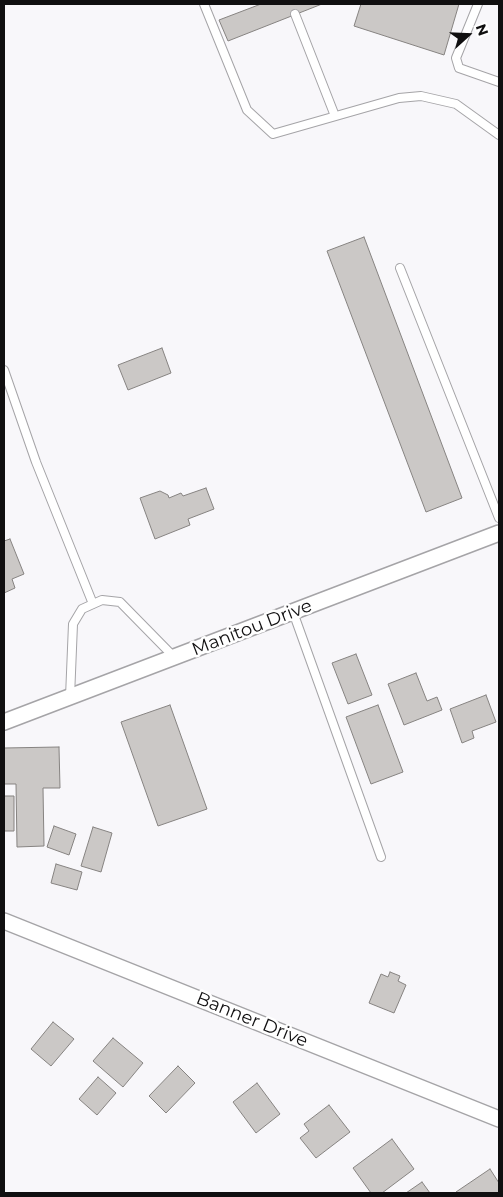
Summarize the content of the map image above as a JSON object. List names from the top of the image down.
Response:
{
  "streets": {
    "street": ["Manitou Drive", "Banner Drive"]
  },
  "north": "right"
}
